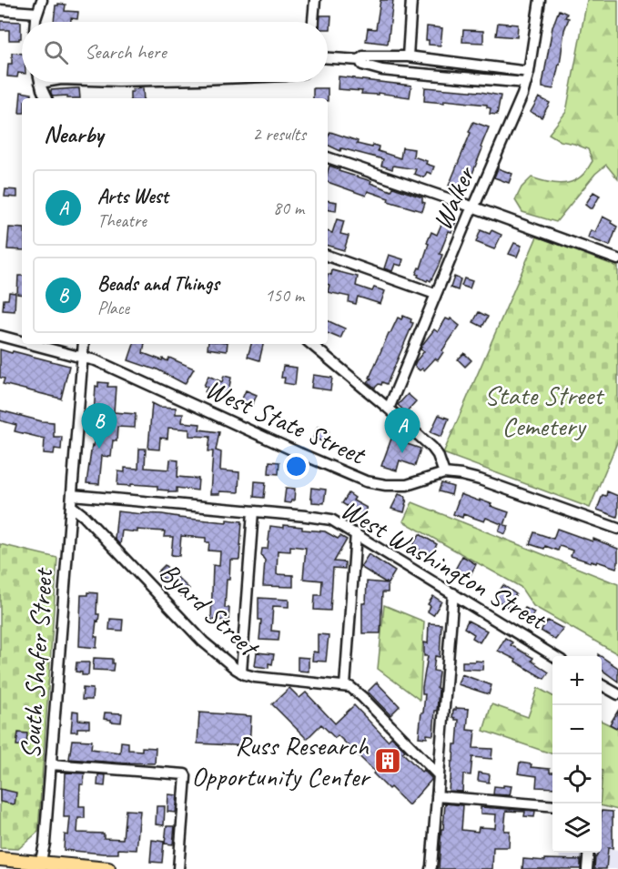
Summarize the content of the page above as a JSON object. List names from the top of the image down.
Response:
{
  "streets": {
    "street": [
      "Walker",
      "West State Street",
      "West Washington Street",
      "Byard Street",
      "South Shafer Street"
    ]
  },
  "crossings": [
    ["West State Street", "South Shafer Street"],
    ["West Washington Street", "Byard Street"],
    ["West Washington Street", "South Shafer Street"],
    ["Byard Street", "South Shafer Street"]
  ],
  "parks": ["State Street Cemetery"],
  "places": {
    "building": ["Russ Research Opportunity Center"]
  },
  "page": {
    "search": "Search here",
    "heading": ["Nearby", "2 results"],
    "list": [
      {
        "mark": "A",
        "name": "Arts West",
        "note": "Theatre",
        "value": "80 m"
      },
      {
        "mark": "B",
        "name": "Beads and Things",
        "note": "Place",
        "value": "150 m"
      }
    ],
    "pins": ["B", "A"],
    "map_buttons": ["+", "−"]
  }
}
